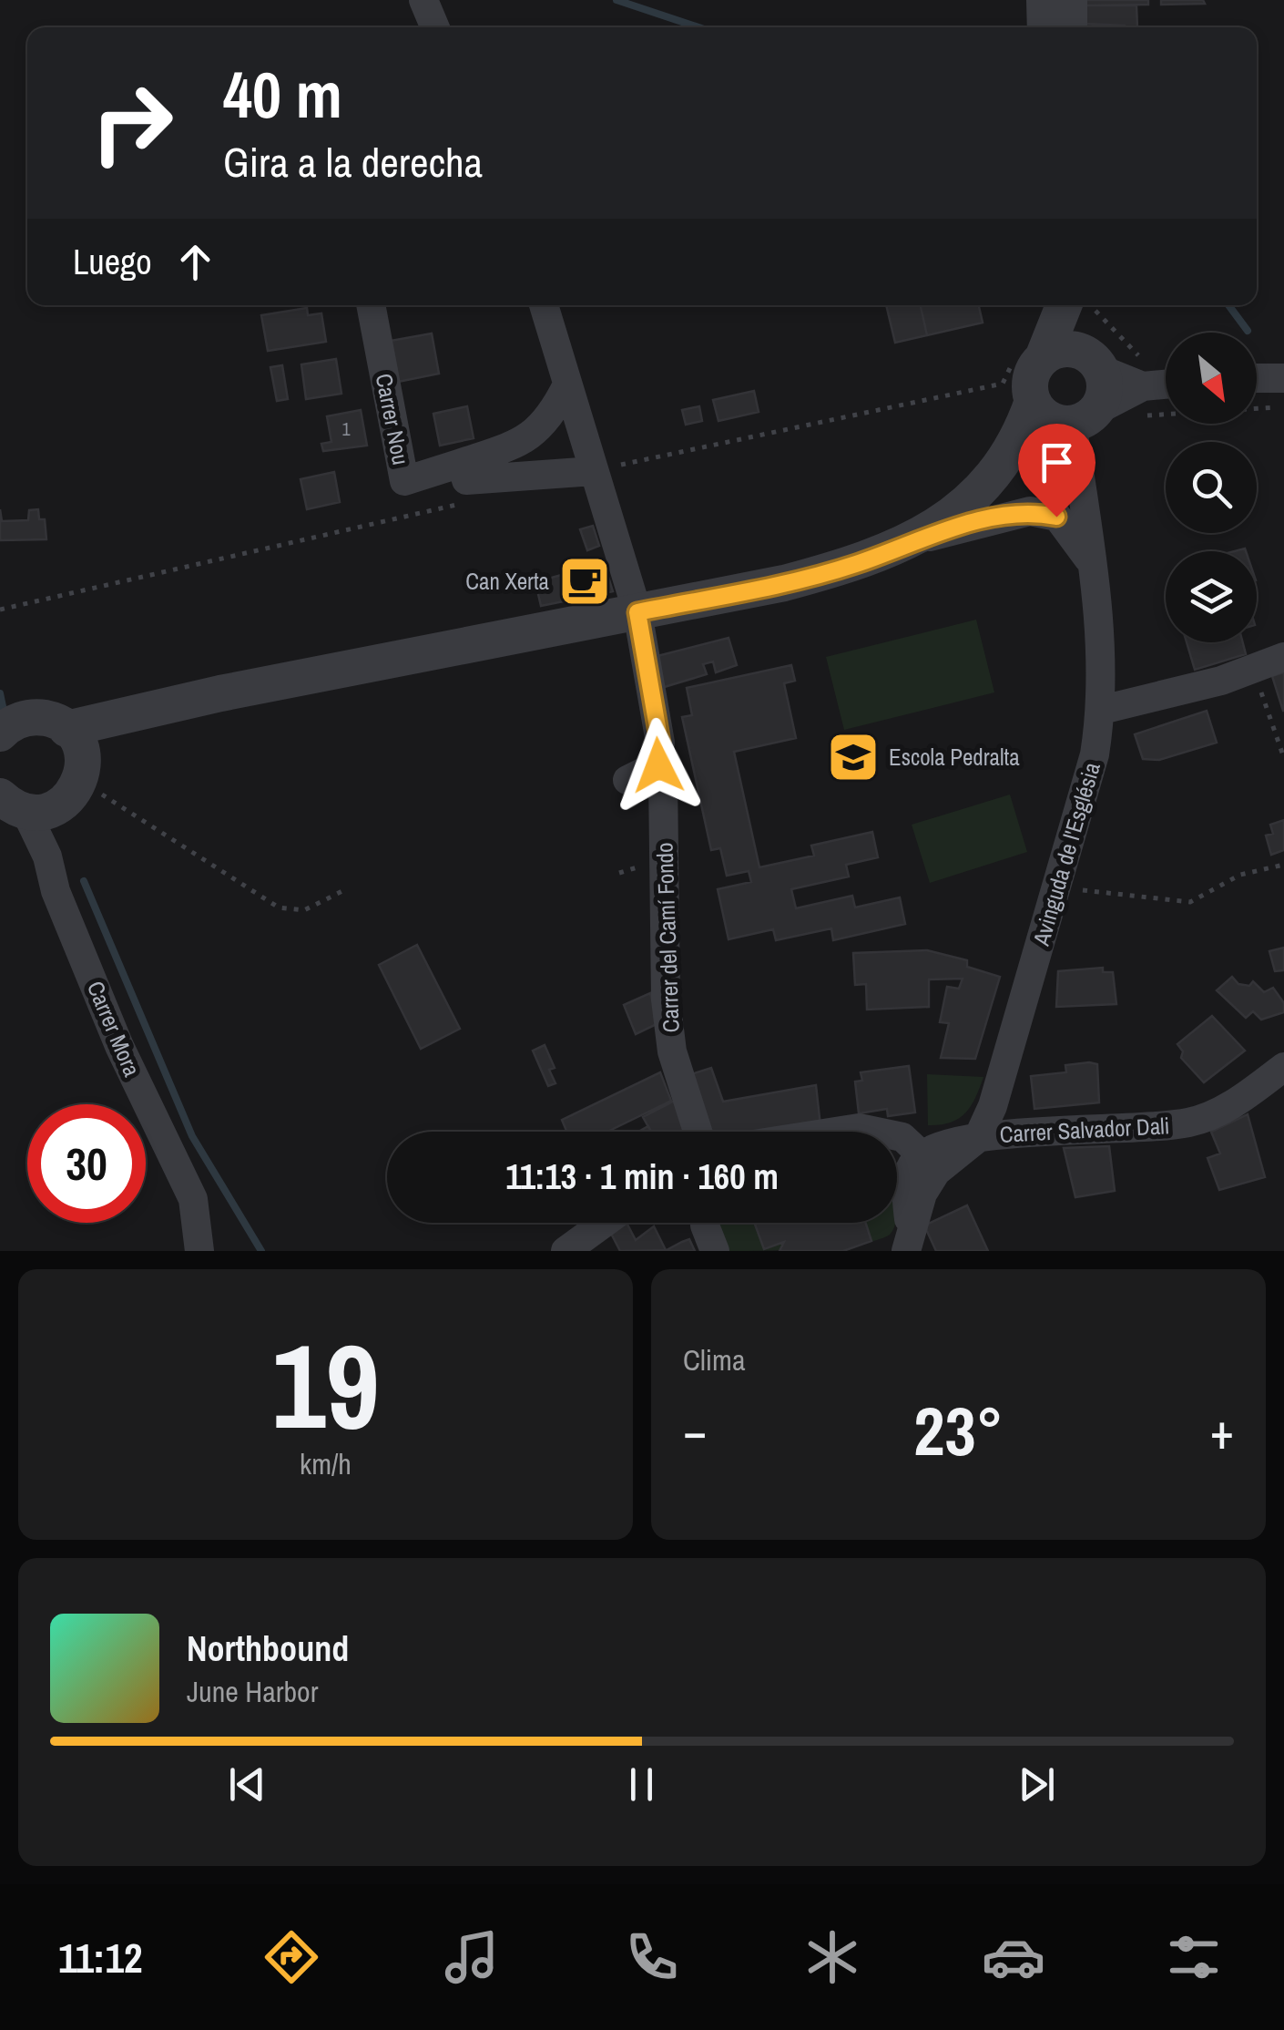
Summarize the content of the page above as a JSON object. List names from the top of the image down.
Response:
{
  "streets": {
    "street": [
      "Carrer Nou",
      "Avinguda de l'Església",
      "Carrer del Camí Fondo",
      "Carrer Mora",
      "Carrer Salvador Dali"
    ]
  },
  "crossings": [
    ["Avinguda de l'Església", "Carrer Salvador Dali"]
  ],
  "places": {
    "cafe": ["Can Xerta"],
    "school or university": ["Escola Pedralta"]
  },
  "house_numbers": ["1"],
  "north": "bottom right",
  "page": {
    "turn": ["40 m", "Gira a la derecha"],
    "then": "Luego",
    "limit": "30",
    "trip": "11:13 · 1 min · 160 m",
    "tile": [
      ["19", "km/h"],
      "Clima"
    ],
    "heat": ["−", "23°", "+"],
    "song": ["Northbound", "June Harbor"],
    "tabs": "11:12"
  }
}
